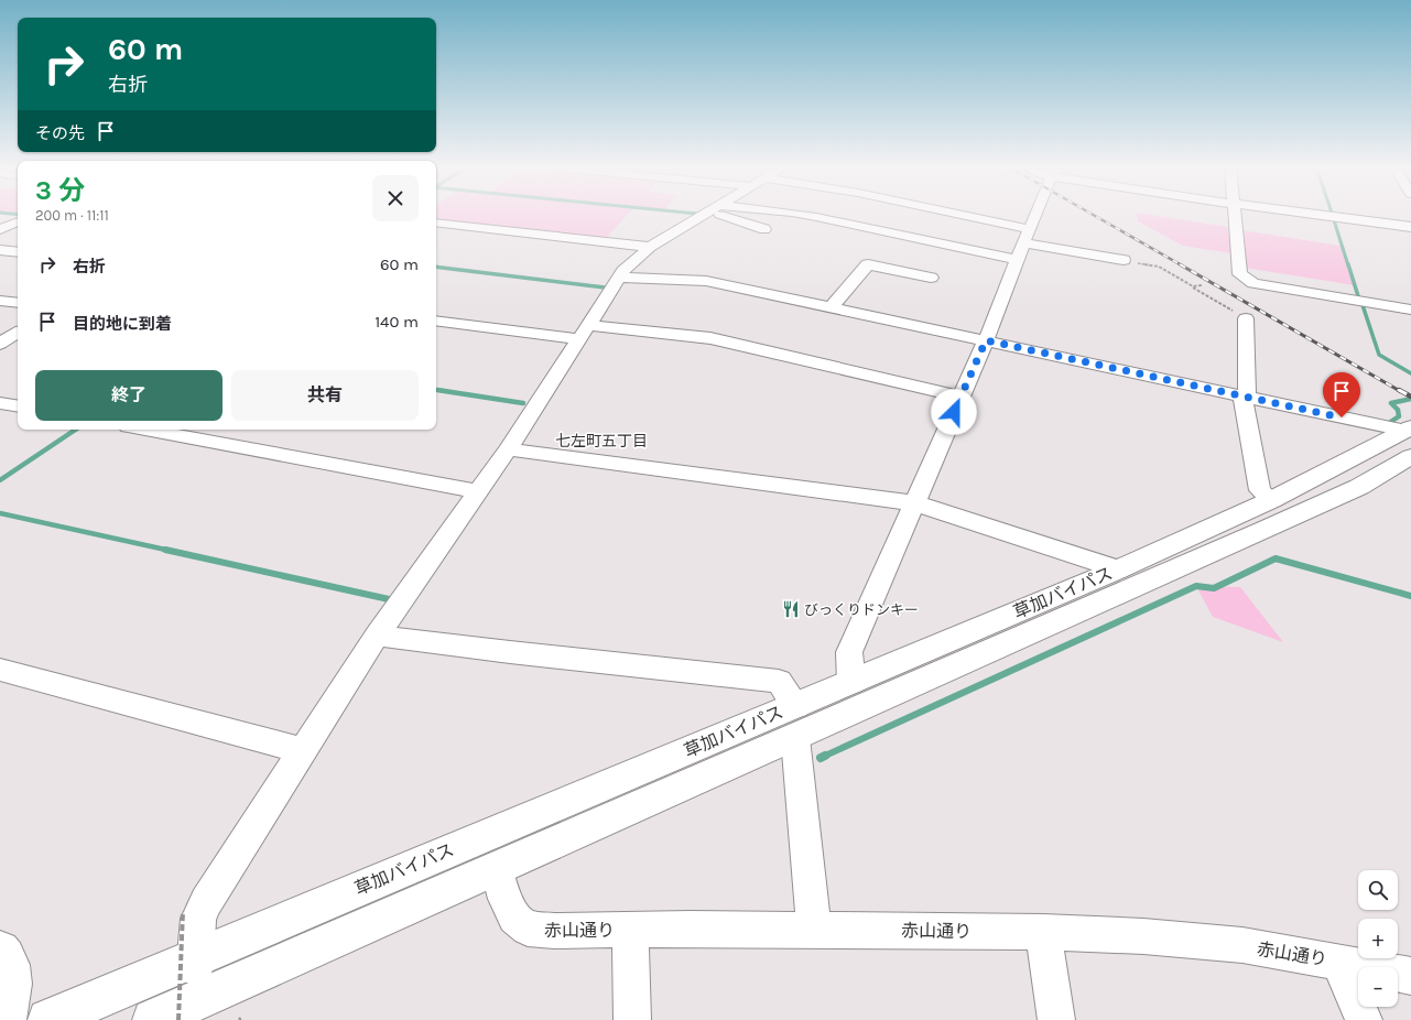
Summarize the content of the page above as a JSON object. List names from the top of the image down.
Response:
{
  "streets": {
    "main road": ["草加バイパス"],
    "street": ["赤山通り"]
  },
  "crossings": [
    ["草加バイパス", "赤山通り"]
  ],
  "districts": ["七左町五丁目"],
  "places": {
    "restaurant": ["びっくりドンキー"]
  },
  "page": {
    "turn": ["60 m", "右折"],
    "then": "その先",
    "heading": ["3 分", "200 m · 11:11"],
    "list": [
      {
        "name": "右折",
        "value": "60 m"
      },
      {
        "name": "目的地に到着",
        "value": "140 m"
      }
    ],
    "buttons": ["終了", "共有"],
    "map_buttons": ["+", "−"]
  }
}
